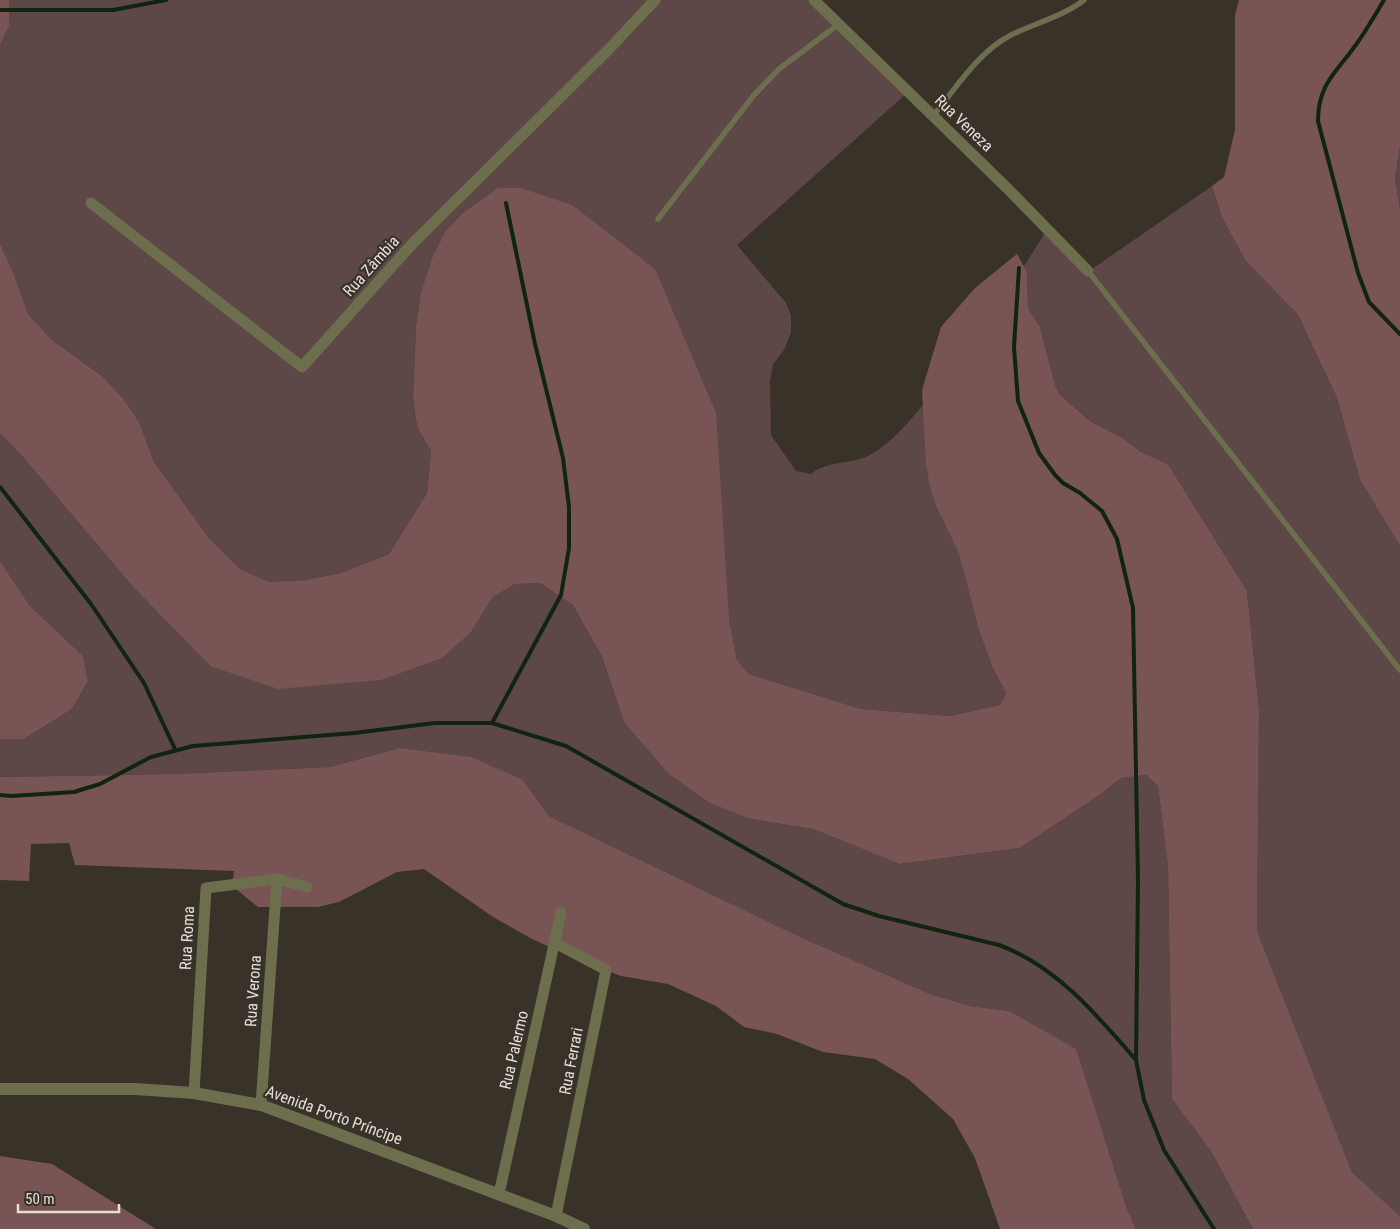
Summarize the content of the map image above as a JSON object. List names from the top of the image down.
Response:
{
  "streets": {
    "street": [
      "Rua Veneza",
      "Rua Zâmbia",
      "Rua Roma",
      "Rua Verona",
      "Rua Palermo",
      "Rua Ferrari",
      "Avenida Porto Príncipe"
    ]
  },
  "crossings": [
    ["Rua Roma", "Rua Verona"],
    ["Rua Roma", "Avenida Porto Príncipe"],
    ["Rua Verona", "Avenida Porto Príncipe"],
    ["Rua Palermo", "Rua Ferrari"],
    ["Rua Palermo", "Avenida Porto Príncipe"],
    ["Rua Ferrari", "Avenida Porto Príncipe"]
  ],
  "scale_bar": "50 m"
}
